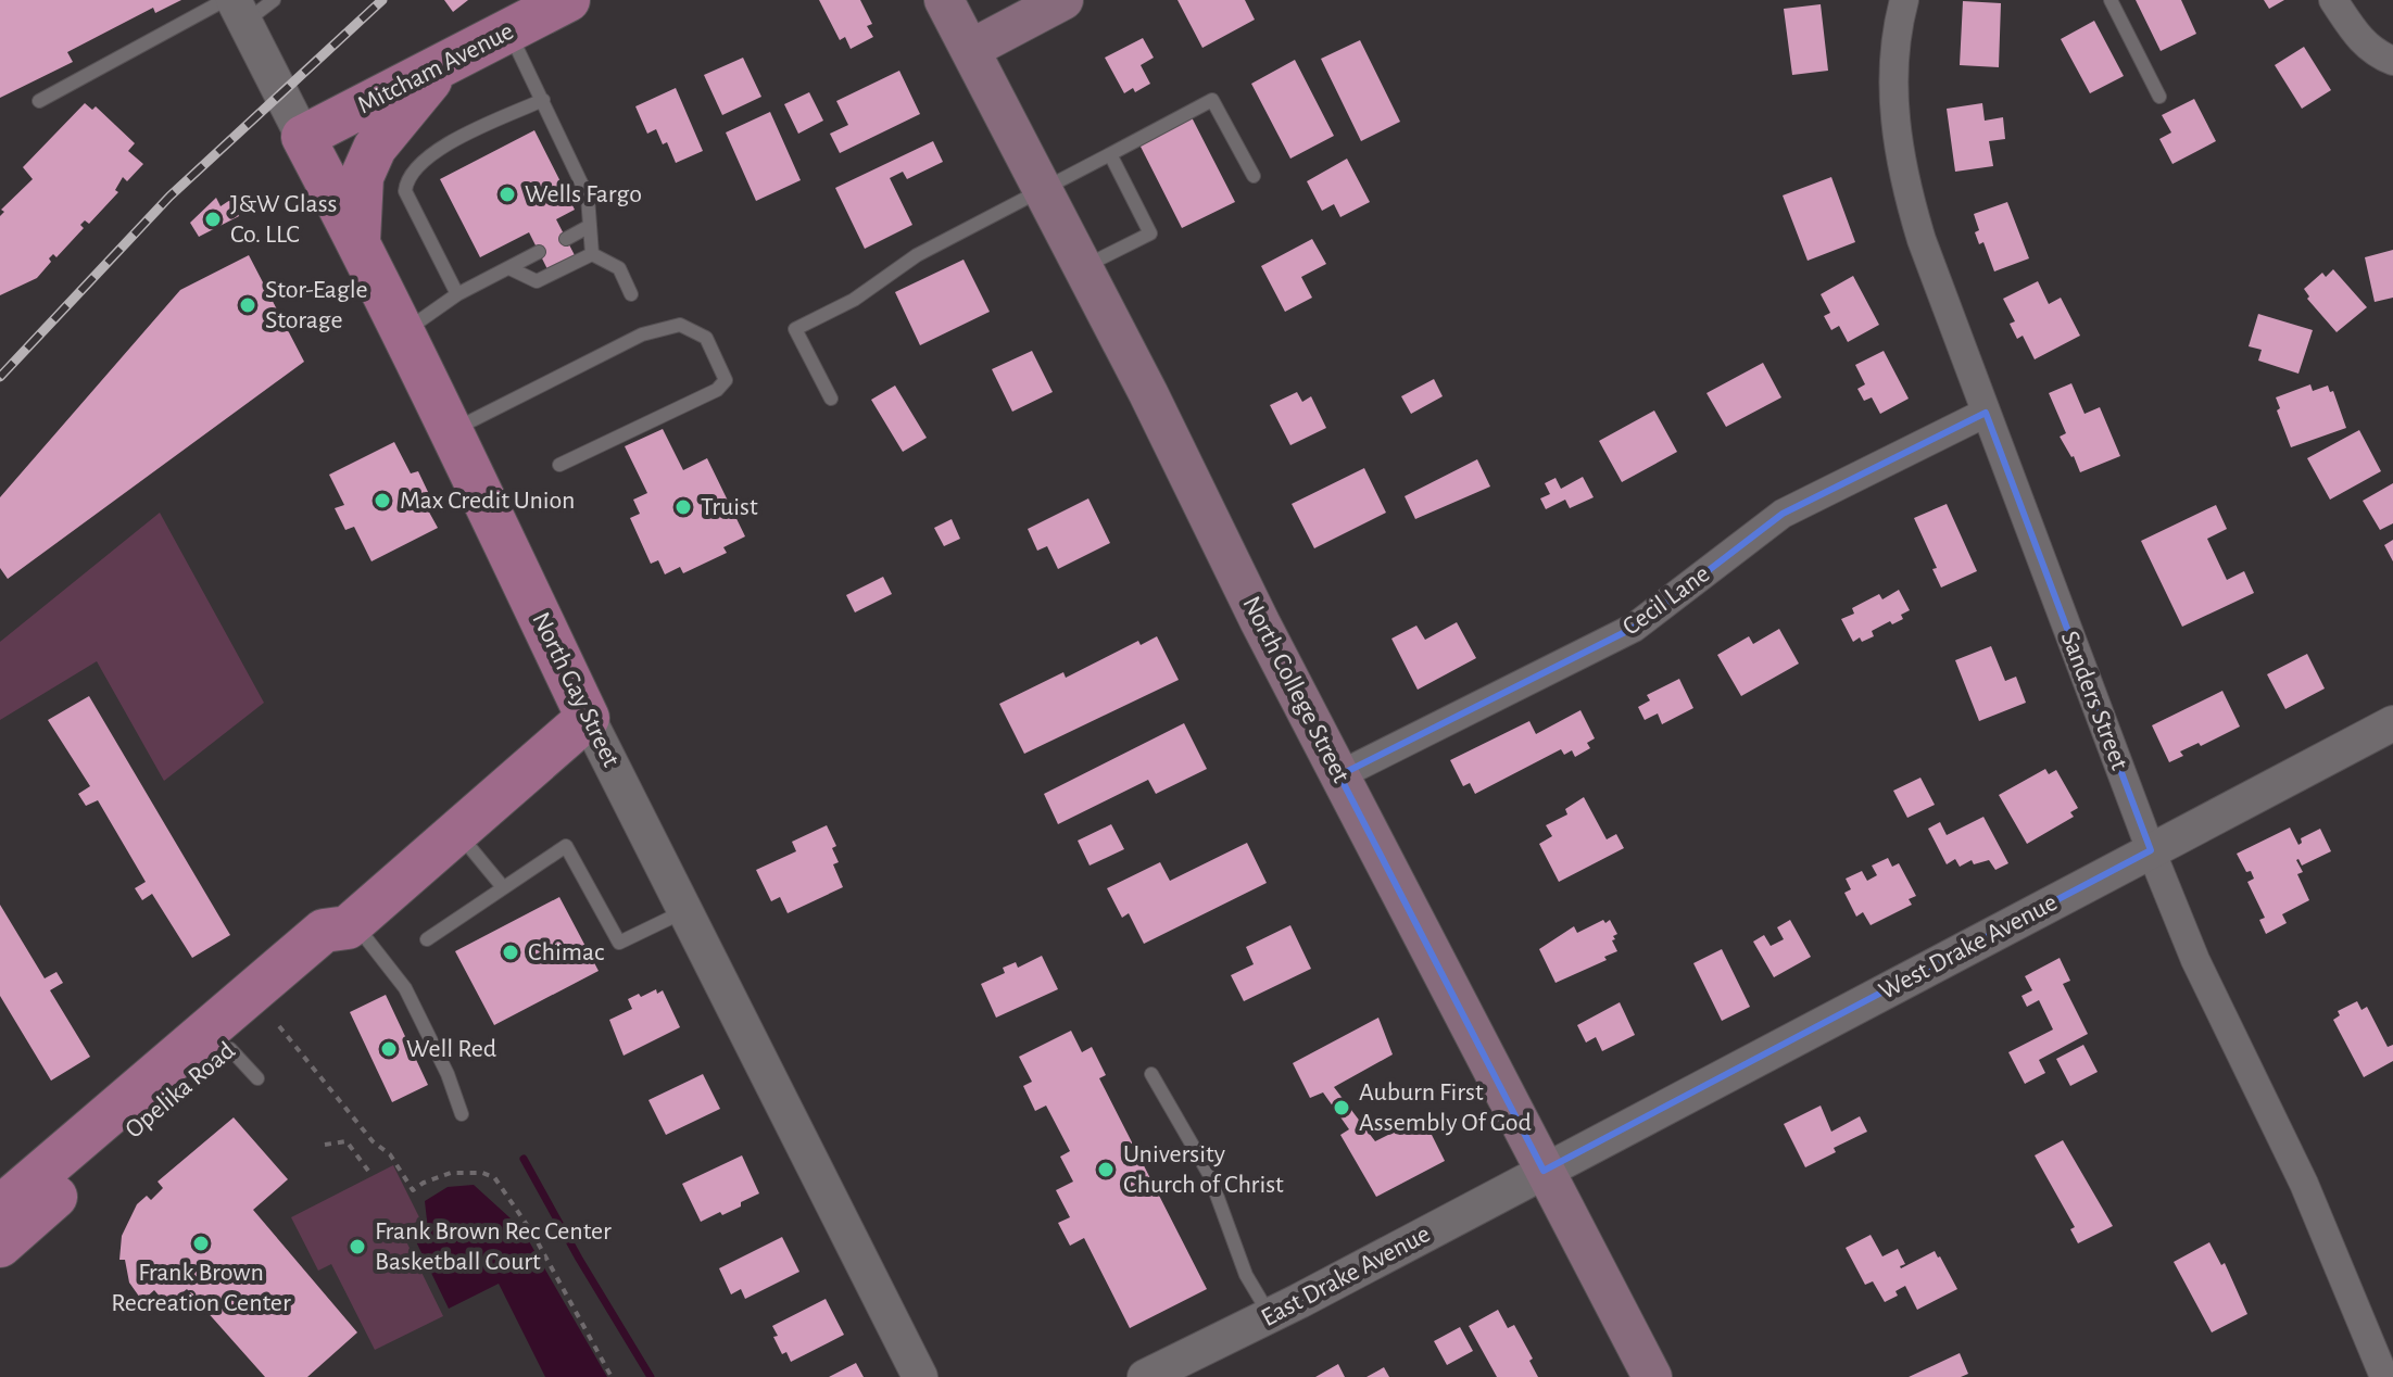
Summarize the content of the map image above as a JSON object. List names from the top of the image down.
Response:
{
  "streets": {
    "main road": [
      "Mitcham Avenue",
      "North Gay Street",
      "North College Street",
      "Opelika Road"
    ],
    "street": [
      "Cecil Lane",
      "Sanders Street",
      "West Drake Avenue",
      "East Drake Avenue"
    ]
  },
  "crossings": [
    ["Mitcham Avenue", "North Gay Street"],
    ["Cecil Lane", "North College Street"],
    ["Cecil Lane", "Sanders Street"],
    ["North Gay Street", "Opelika Road"],
    ["North College Street", "West Drake Avenue"],
    ["North College Street", "East Drake Avenue"],
    ["Sanders Street", "West Drake Avenue"],
    ["West Drake Avenue", "East Drake Avenue"]
  ],
  "places": [
    "Wells Fargo",
    "J&W Glass Co. LLC",
    "Stor-Eagle Storage",
    "Max Credit Union",
    "Truist",
    "Chimac",
    "Well Red",
    "Auburn First Assembly Of God",
    "University Church of Christ",
    "Frank Brown Recreation Center",
    "Frank Brown Rec Center Basketball Court"
  ]
}
